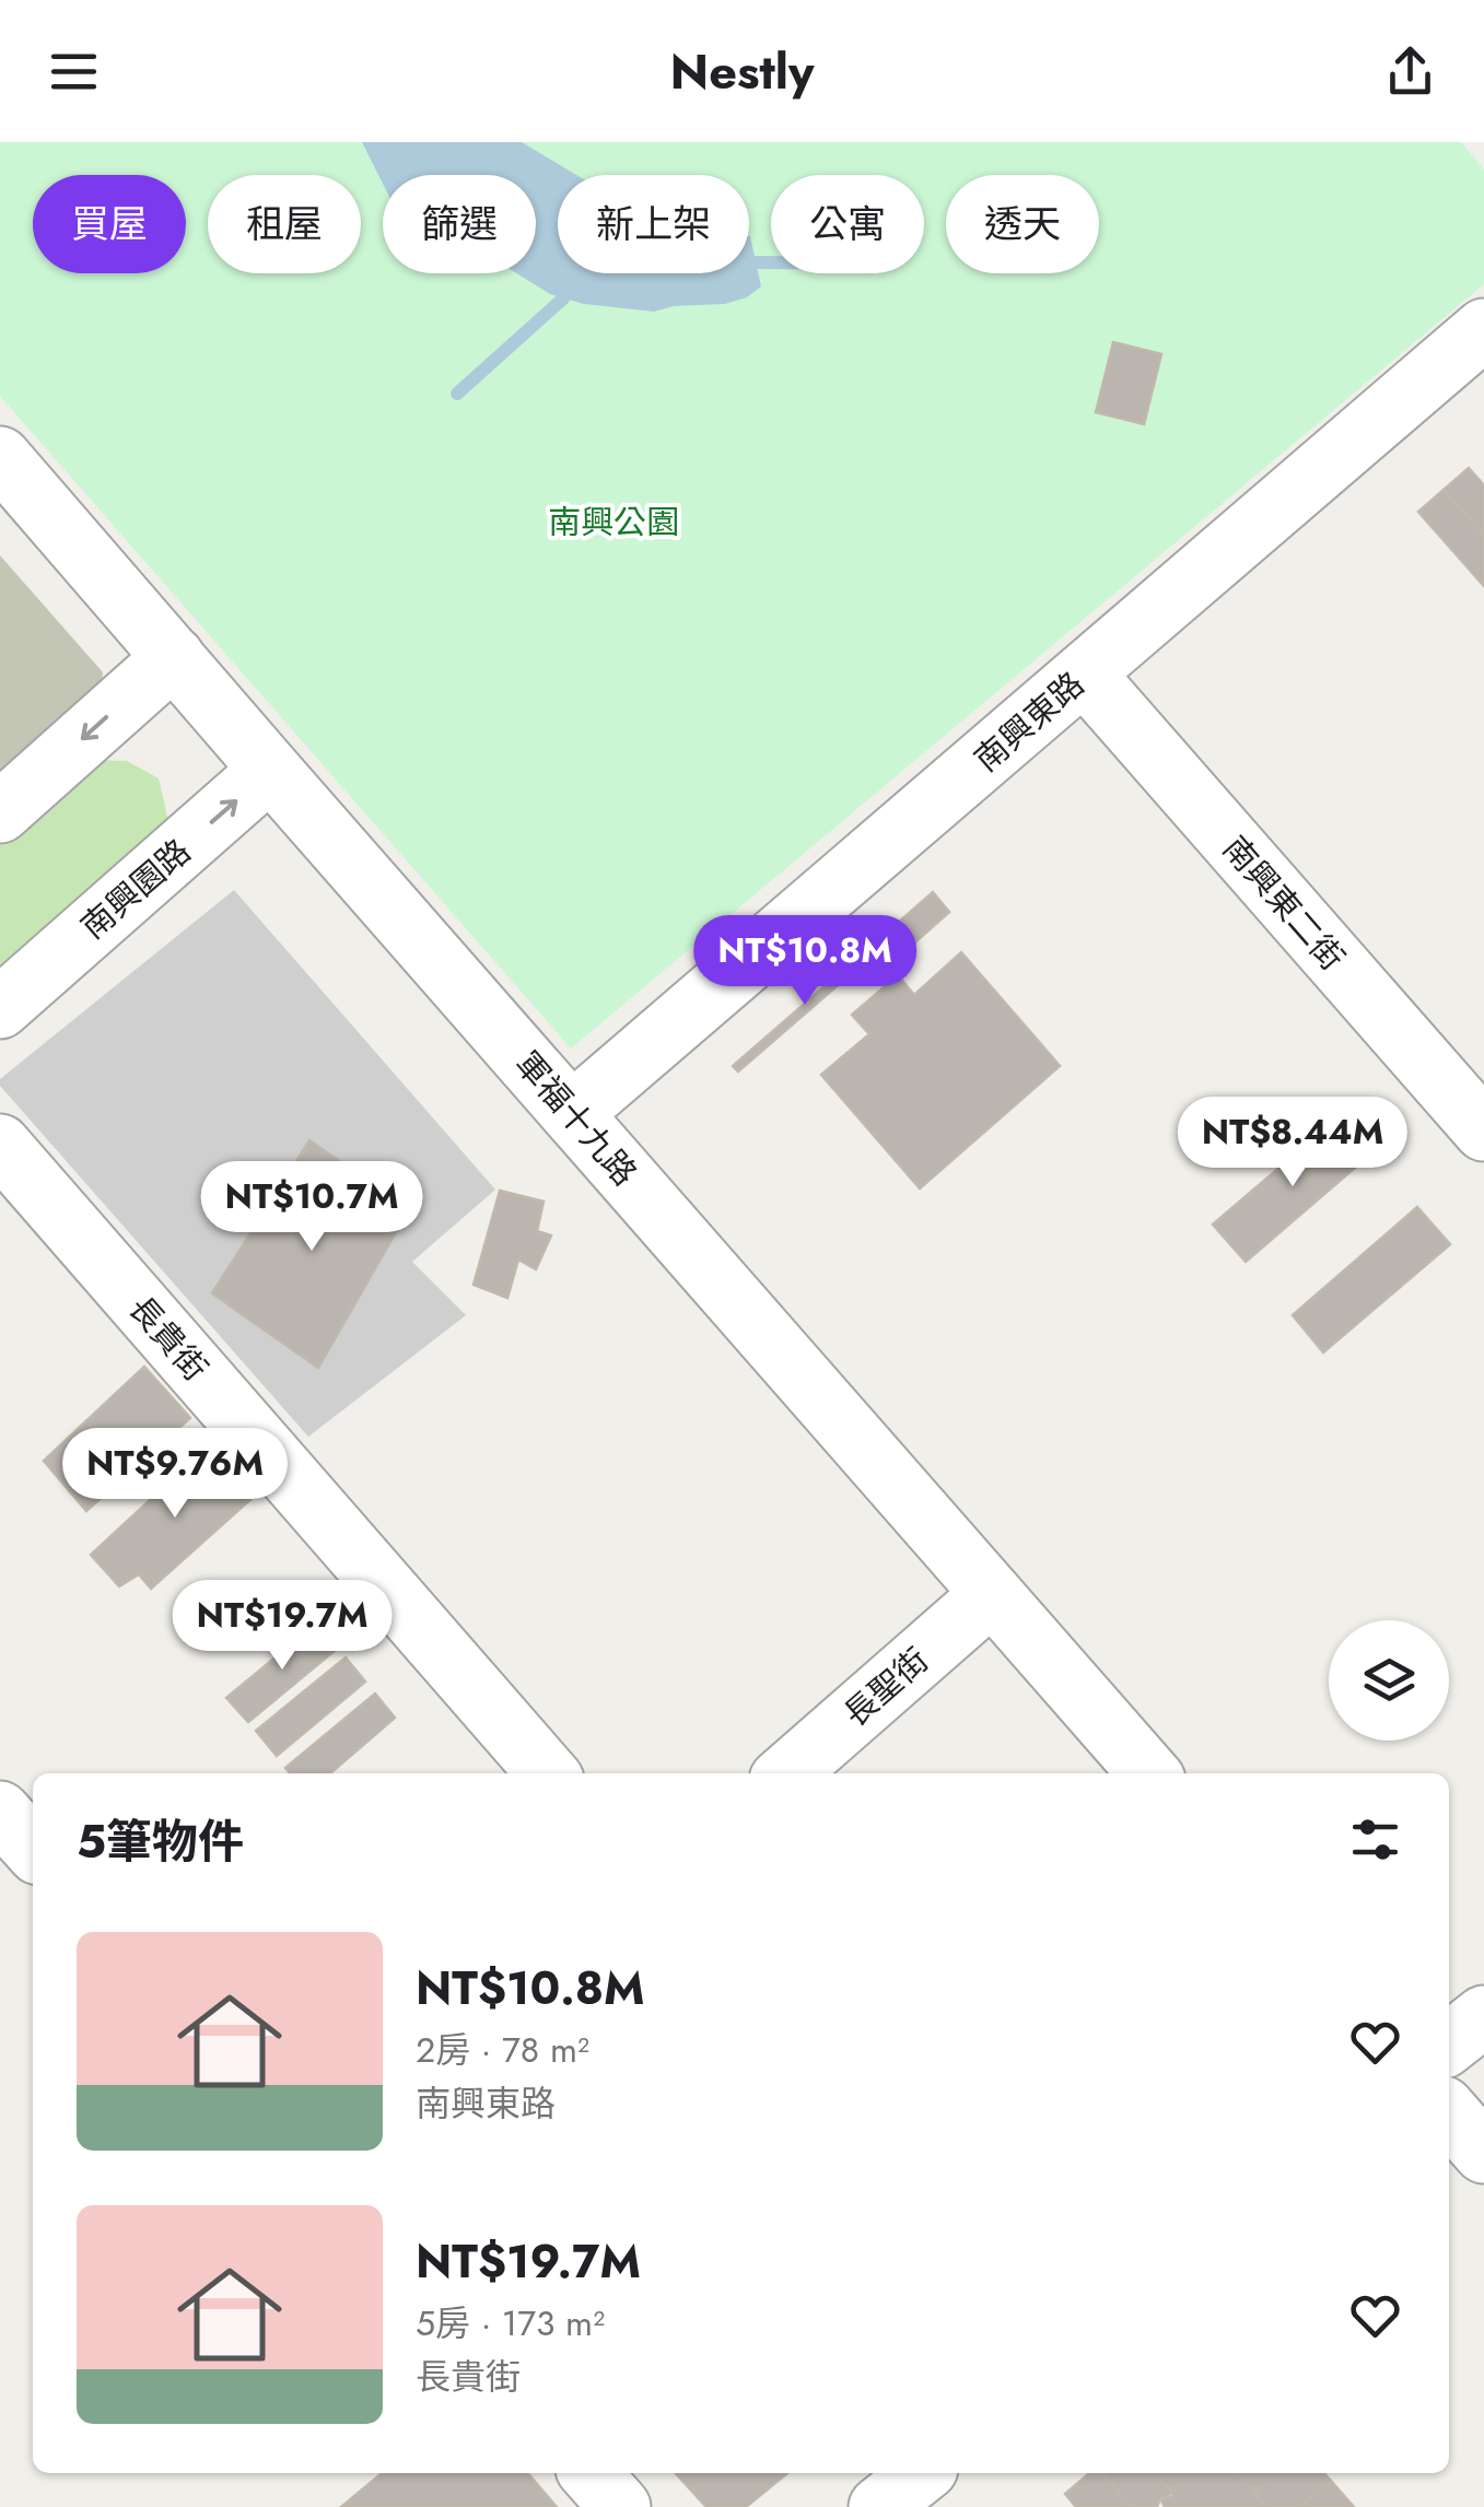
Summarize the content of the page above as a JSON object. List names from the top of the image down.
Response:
{
  "streets": {
    "street": [
      "南興東路",
      "南興園路",
      "南興東二街",
      "軍福十九路",
      "長貴街",
      "長聖街"
    ]
  },
  "crossings": [
    ["南興東路", "南興東二街"],
    ["南興東路", "軍福十九路"],
    ["南興園路", "軍福十九路"],
    ["軍福十九路", "長聖街"]
  ],
  "parks": ["南興公園"],
  "page": {
    "header": "Nestly",
    "chip": [
      "買屋",
      "租屋",
      "篩選",
      "新上架",
      "公寓",
      "透天"
    ],
    "price": [
      "NT$10.8M",
      "NT$8.44M",
      "NT$10.7M",
      "NT$9.76M",
      "NT$19.7M"
    ],
    "heading": "5筆物件",
    "list": [
      {
        "name": "NT$10.8M",
        "note": "2房 · 78 m² · 南興東路"
      },
      {
        "name": "NT$19.7M",
        "note": "5房 · 173 m² · 長貴街"
      }
    ]
  }
}
